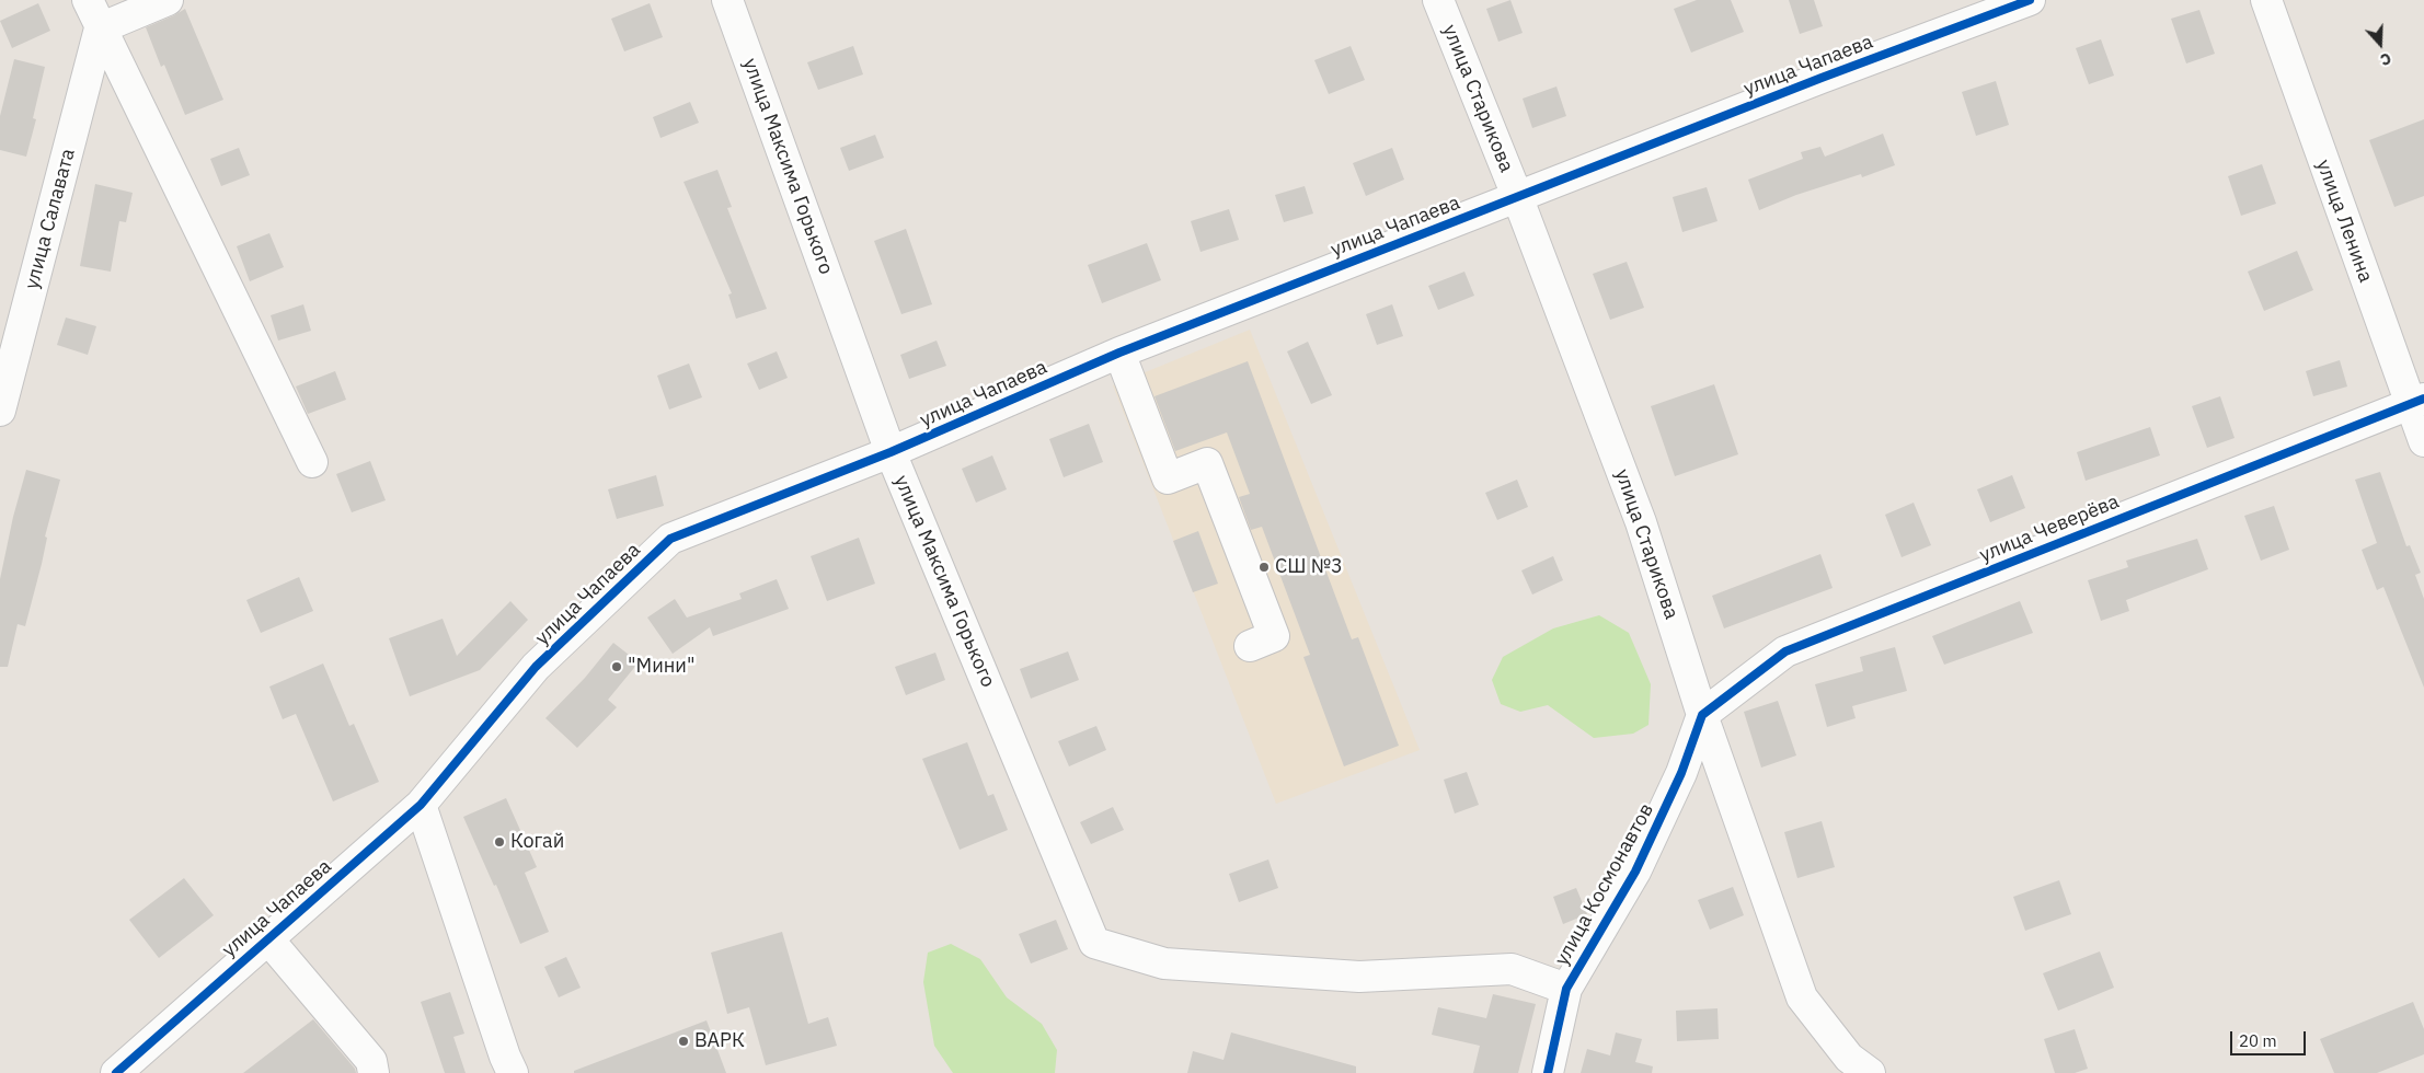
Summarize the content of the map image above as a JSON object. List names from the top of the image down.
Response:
{
  "streets": {
    "street": [
      "улица Чапаева",
      "улица Старикова",
      "улица Максима Горького",
      "улица Салавата",
      "улица Ленина",
      "улица Чеверёва",
      "улица Космонавтов"
    ]
  },
  "crossings": [
    ["улица Чапаева", "улица Старикова"],
    ["улица Чапаева", "улица Максима Горького"],
    ["улица Старикова", "улица Чеверёва"],
    ["улица Старикова", "улица Космонавтов"],
    ["улица Максима Горького", "улица Космонавтов"],
    ["улица Ленина", "улица Чеверёва"],
    ["улица Чеверёва", "улица Космонавтов"]
  ],
  "places": [
    "СШ №3",
    "\"Мини\"",
    "Когай",
    "ВАРК"
  ],
  "scale_bar": "20 m",
  "north": "bottom"
}
